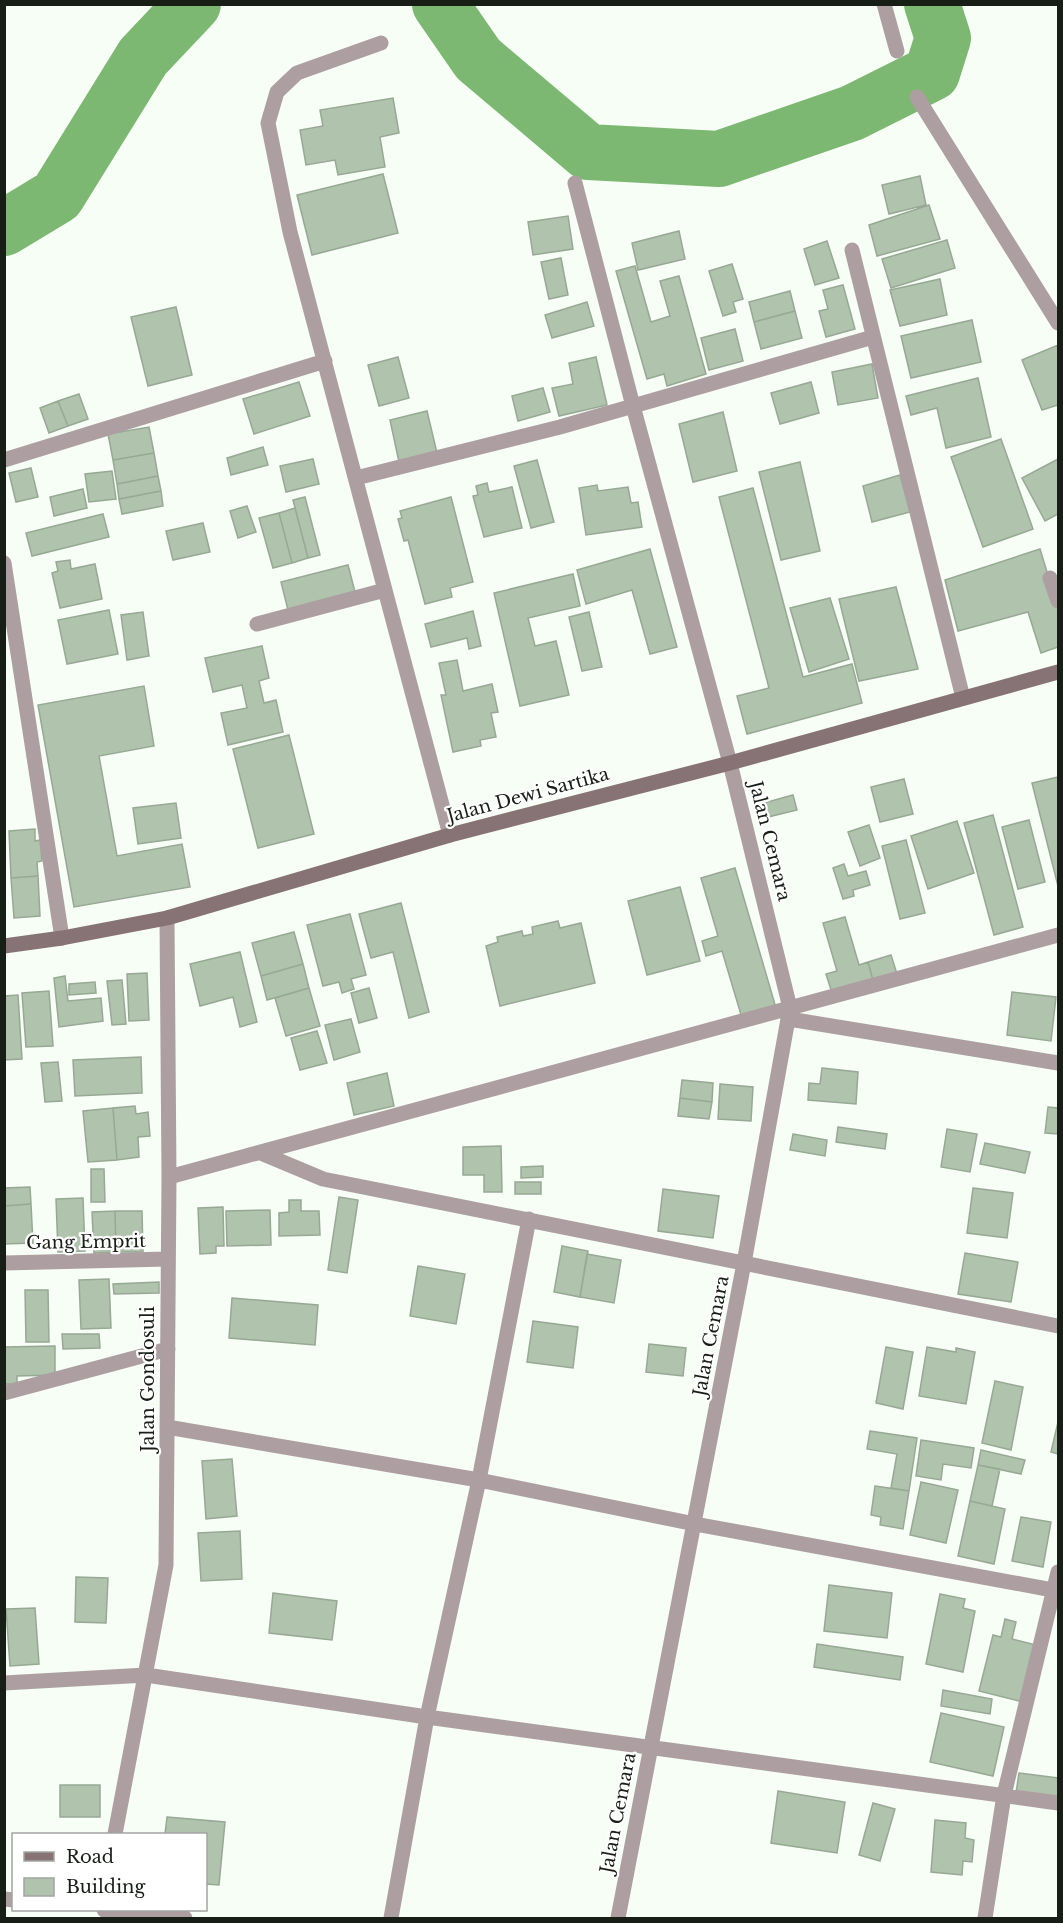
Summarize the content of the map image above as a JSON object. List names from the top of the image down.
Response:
{
  "streets": {
    "main road": ["Jalan Dewi Sartika"],
    "street": ["Jalan Cemara", "Gang Emprit", "Jalan Gondosuli"]
  },
  "crossings": [
    ["Jalan Dewi Sartika", "Jalan Cemara"],
    ["Jalan Dewi Sartika", "Jalan Gondosuli"],
    ["Gang Emprit", "Jalan Gondosuli"]
  ],
  "legend": ["Road", "Building"]
}
